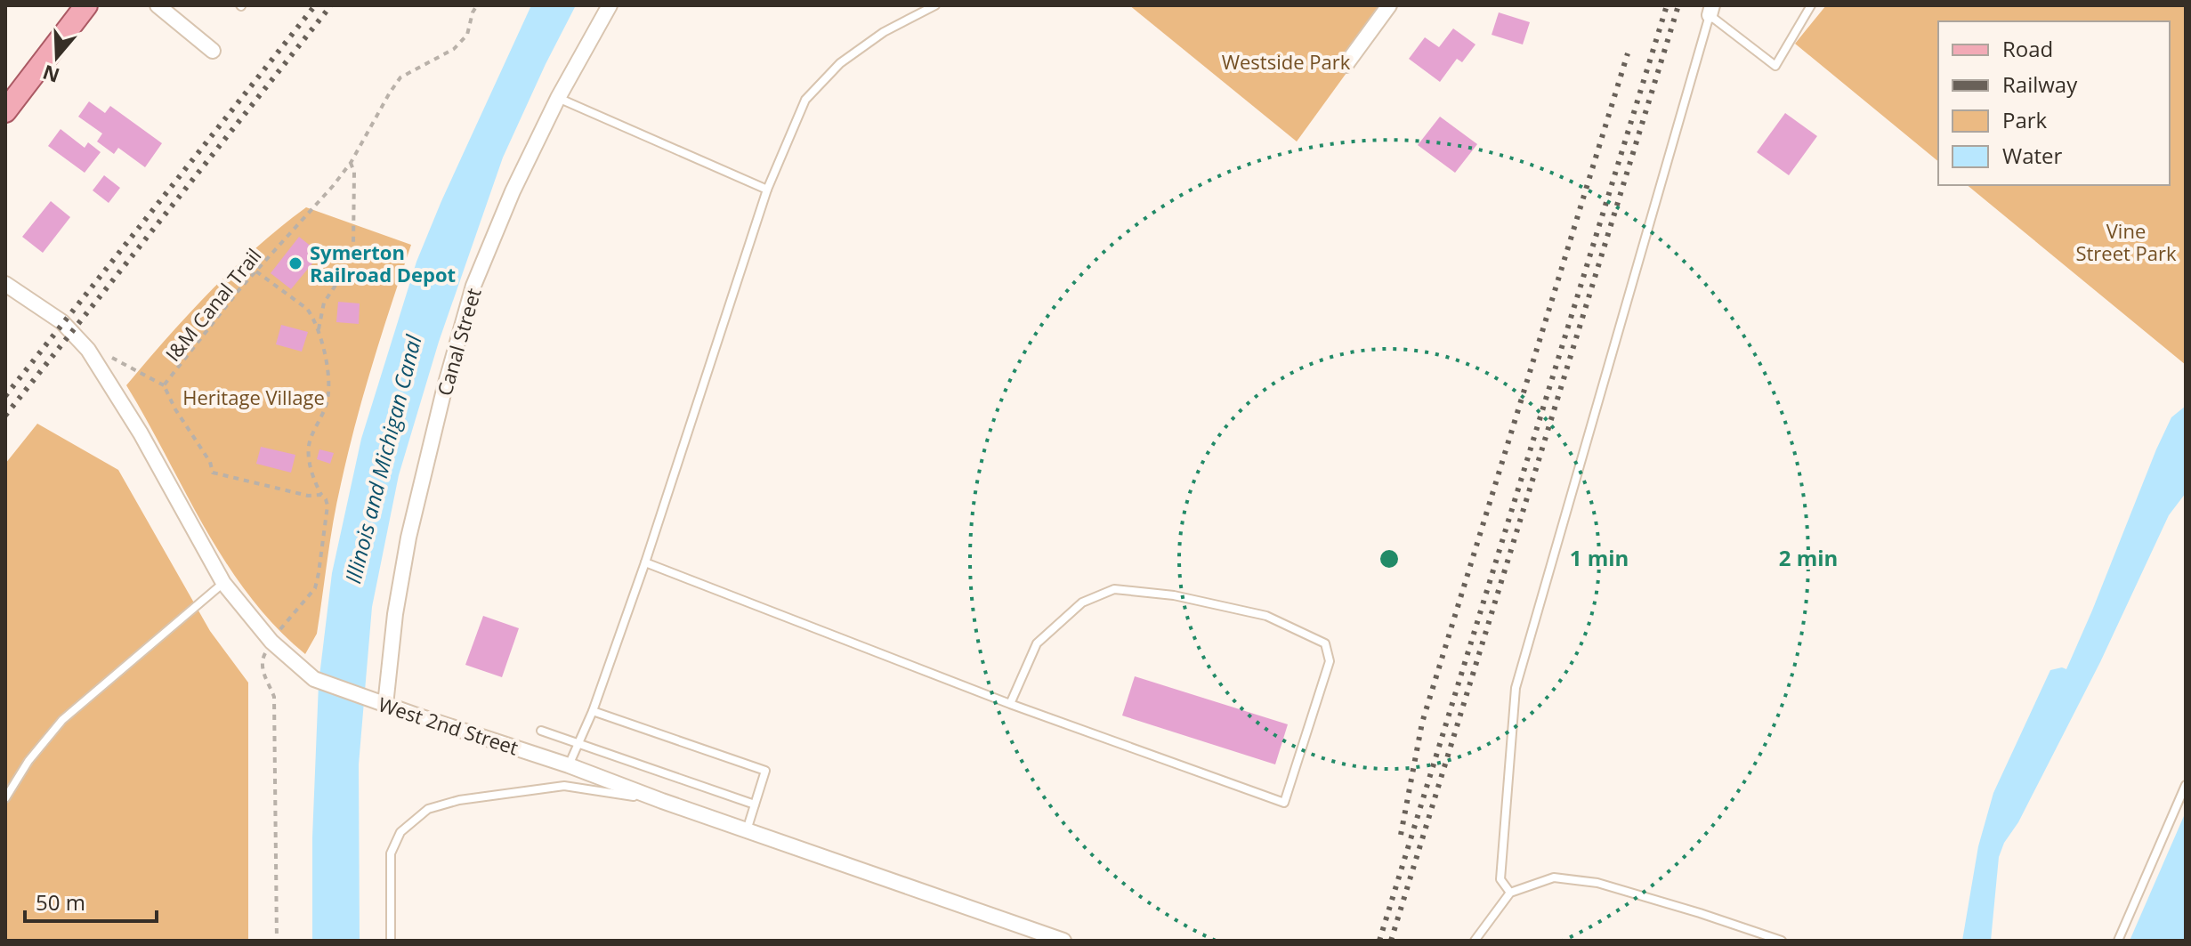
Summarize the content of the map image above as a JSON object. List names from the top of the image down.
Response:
{
  "streets": {
    "street": ["Canal Street", "West 2nd Street"],
    "path": ["I&M Canal Trail"]
  },
  "crossings": [
    ["Canal Street", "West 2nd Street"]
  ],
  "water": ["Illinois and Michigan Canal"],
  "parks": ["Westside Park", "Vine Street Park", "Heritage Village"],
  "places": ["Symerton Railroad Depot"],
  "legend": [
    "Road",
    "Railway",
    "Park",
    "Water"
  ],
  "scale_bar": "50 m",
  "north": "bottom",
  "rings": ["1 min", "2 min"]
}
